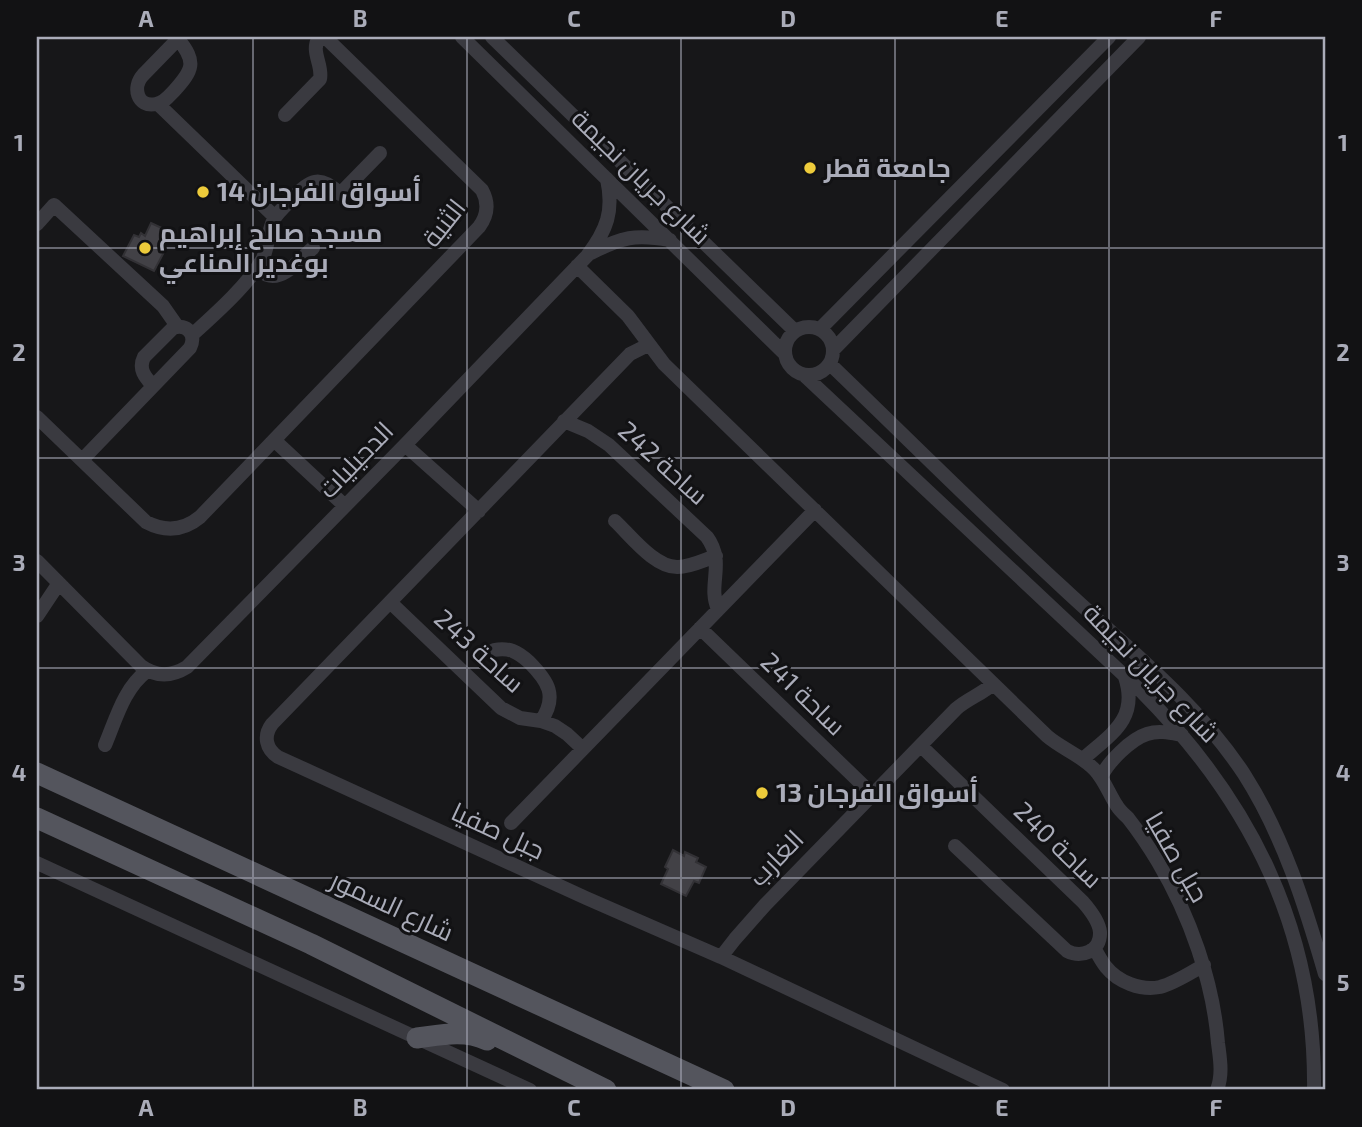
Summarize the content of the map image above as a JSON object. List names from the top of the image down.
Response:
{
  "streets": {
    "main road": ["شارع السمور"],
    "street": [
      "شارع جريان نجيمة",
      "الثنية",
      "الدحيليات",
      "ساحة 242",
      "ساحة 243",
      "ساحة 241",
      "جبل صفيا",
      "ساحة 240",
      "الغارب"
    ]
  },
  "crossings": [
    ["شارع جريان نجيمة", "الدحيليات"],
    ["الدحيليات", "جبل صفيا"],
    ["ساحة 242", "جبل صفيا"],
    ["ساحة 243", "جبل صفيا"],
    ["ساحة 241", "الغارب"],
    ["جبل صفيا", "الغارب"],
    ["ساحة 240", "الغارب"]
  ],
  "places": [
    "جامعة قطر",
    "أسواق الفرجان 14",
    "مسجد صالح إبراهيم بوغدير المناعي",
    "أسواق الفرجان 13"
  ],
  "grid": {
    "columns": [
      "A",
      "B",
      "C",
      "D",
      "E",
      "F"
    ],
    "rows": [
      "1",
      "2",
      "3",
      "4",
      "5"
    ]
  }
}
